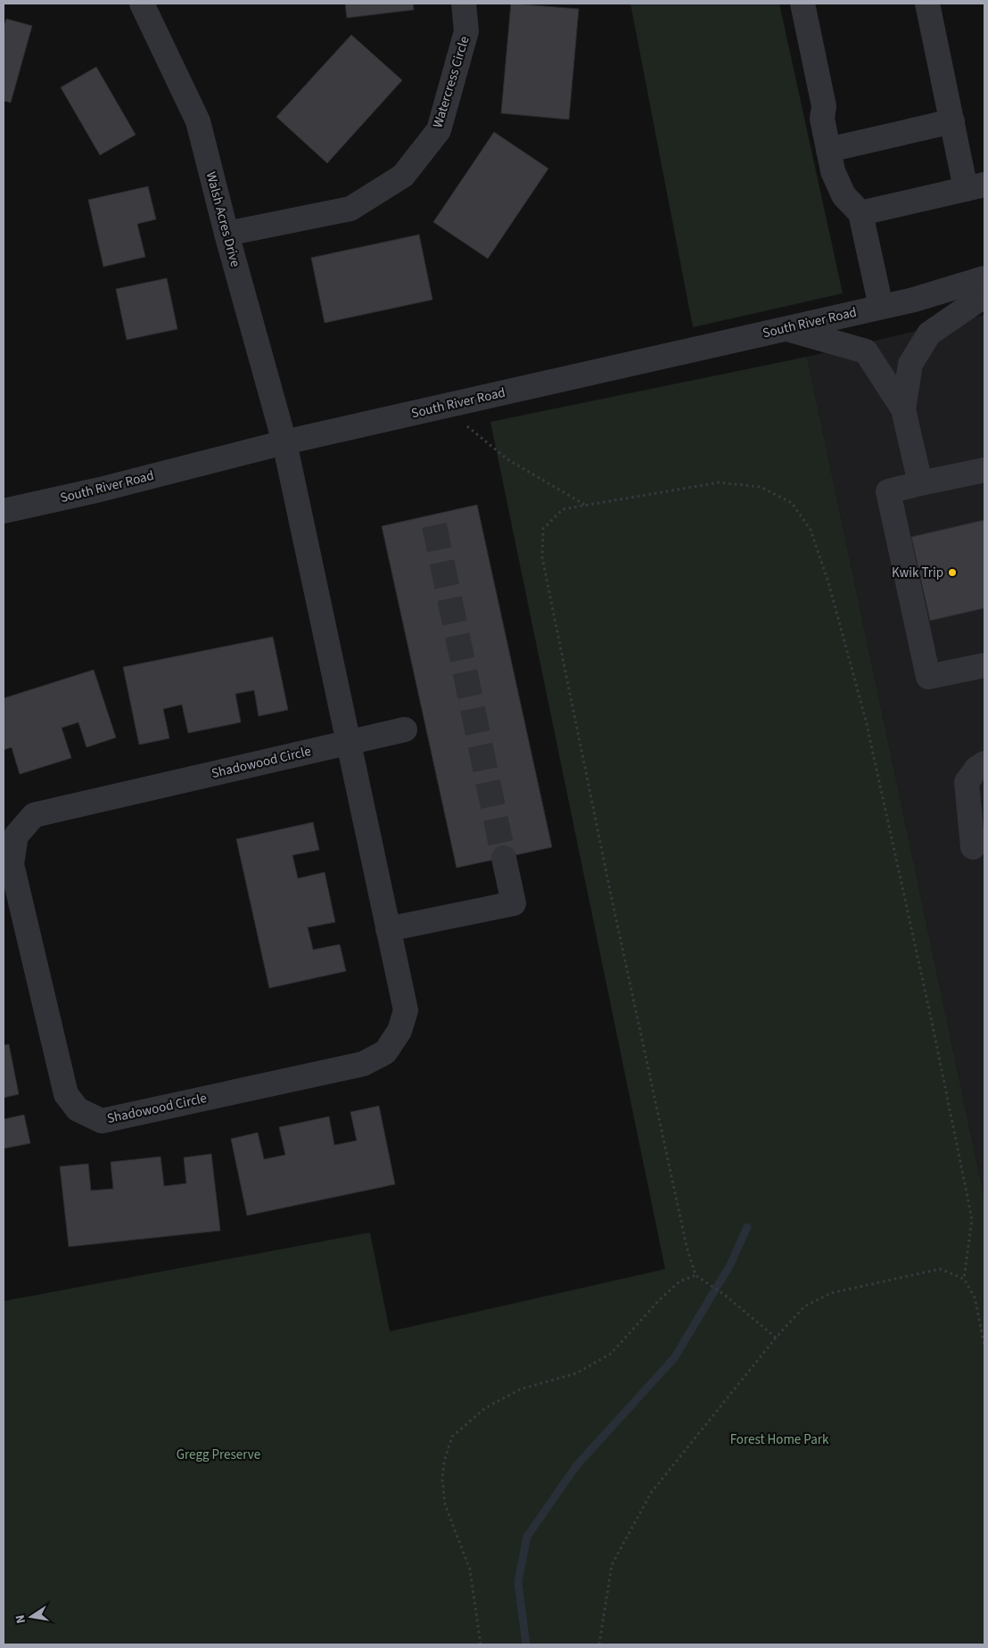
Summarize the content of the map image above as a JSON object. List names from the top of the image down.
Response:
{
  "streets": {
    "street": [
      "Watercress Circle",
      "Walsh Acres Drive",
      "South River Road",
      "Shadowood Circle"
    ]
  },
  "crossings": [
    ["Watercress Circle", "Walsh Acres Drive"],
    ["Walsh Acres Drive", "South River Road"],
    ["Walsh Acres Drive", "Shadowood Circle"],
    ["South River Road", "Shadowood Circle"]
  ],
  "parks": ["Forest Home Park", "Gregg Preserve"],
  "places": ["Kwik Trip"],
  "north": "left"
}
